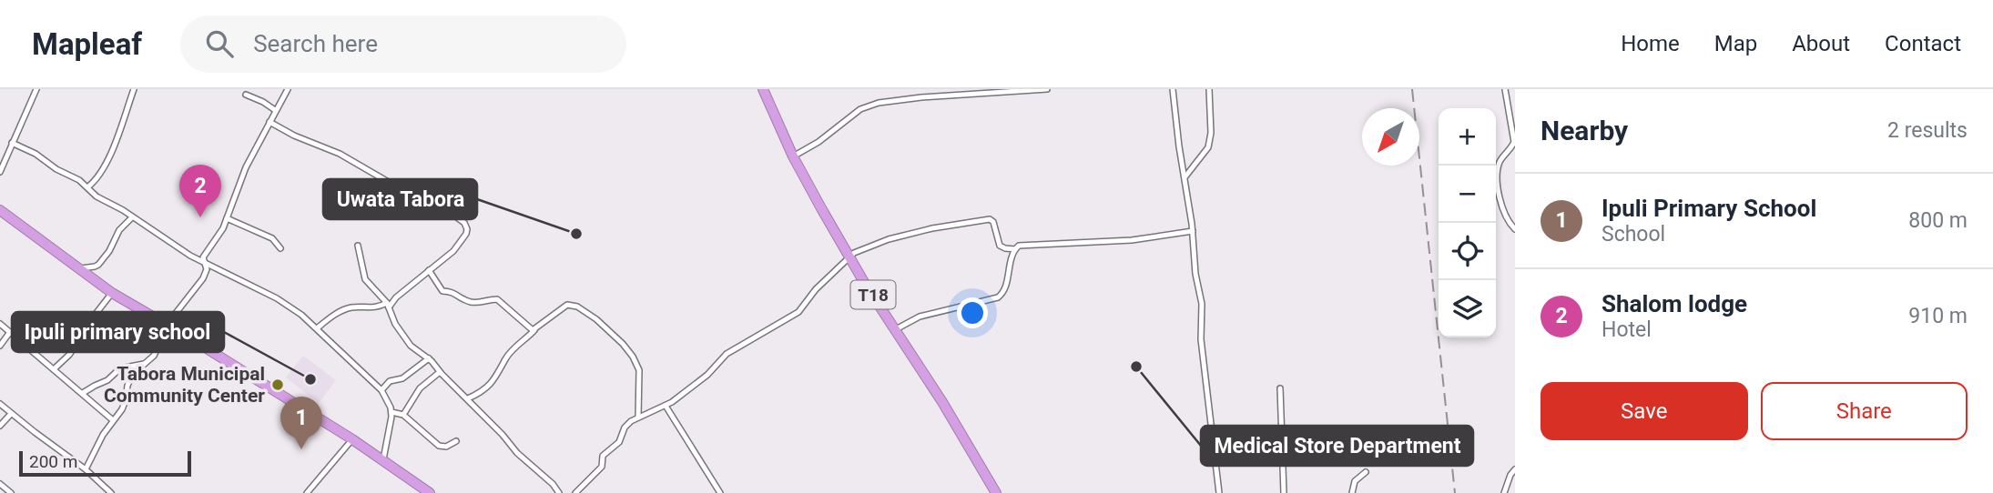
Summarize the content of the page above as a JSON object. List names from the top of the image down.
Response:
{
  "streets": {
    "highway": ["T18"]
  },
  "places": [
    "Uwata Tabora",
    "Medical Store Department",
    "Ipuli primary school",
    "Tabora Municipal Community Center"
  ],
  "scale_bar": "200 m",
  "north": "bottom left",
  "page": {
    "header": "Mapleaf",
    "search": "Search here",
    "nav": [
      "Home",
      "Map",
      "About",
      "Contact"
    ],
    "heading": ["Nearby", "2 results"],
    "map_buttons": ["+", "−"],
    "pins": ["2", "1"],
    "list": [
      {
        "mark": "1",
        "name": "Ipuli Primary School",
        "note": "School",
        "value": "800 m"
      },
      {
        "mark": "2",
        "name": "Shalom lodge",
        "note": "Hotel",
        "value": "910 m"
      }
    ],
    "buttons": ["Save", "Share"],
    "scale": "200 m"
  }
}
